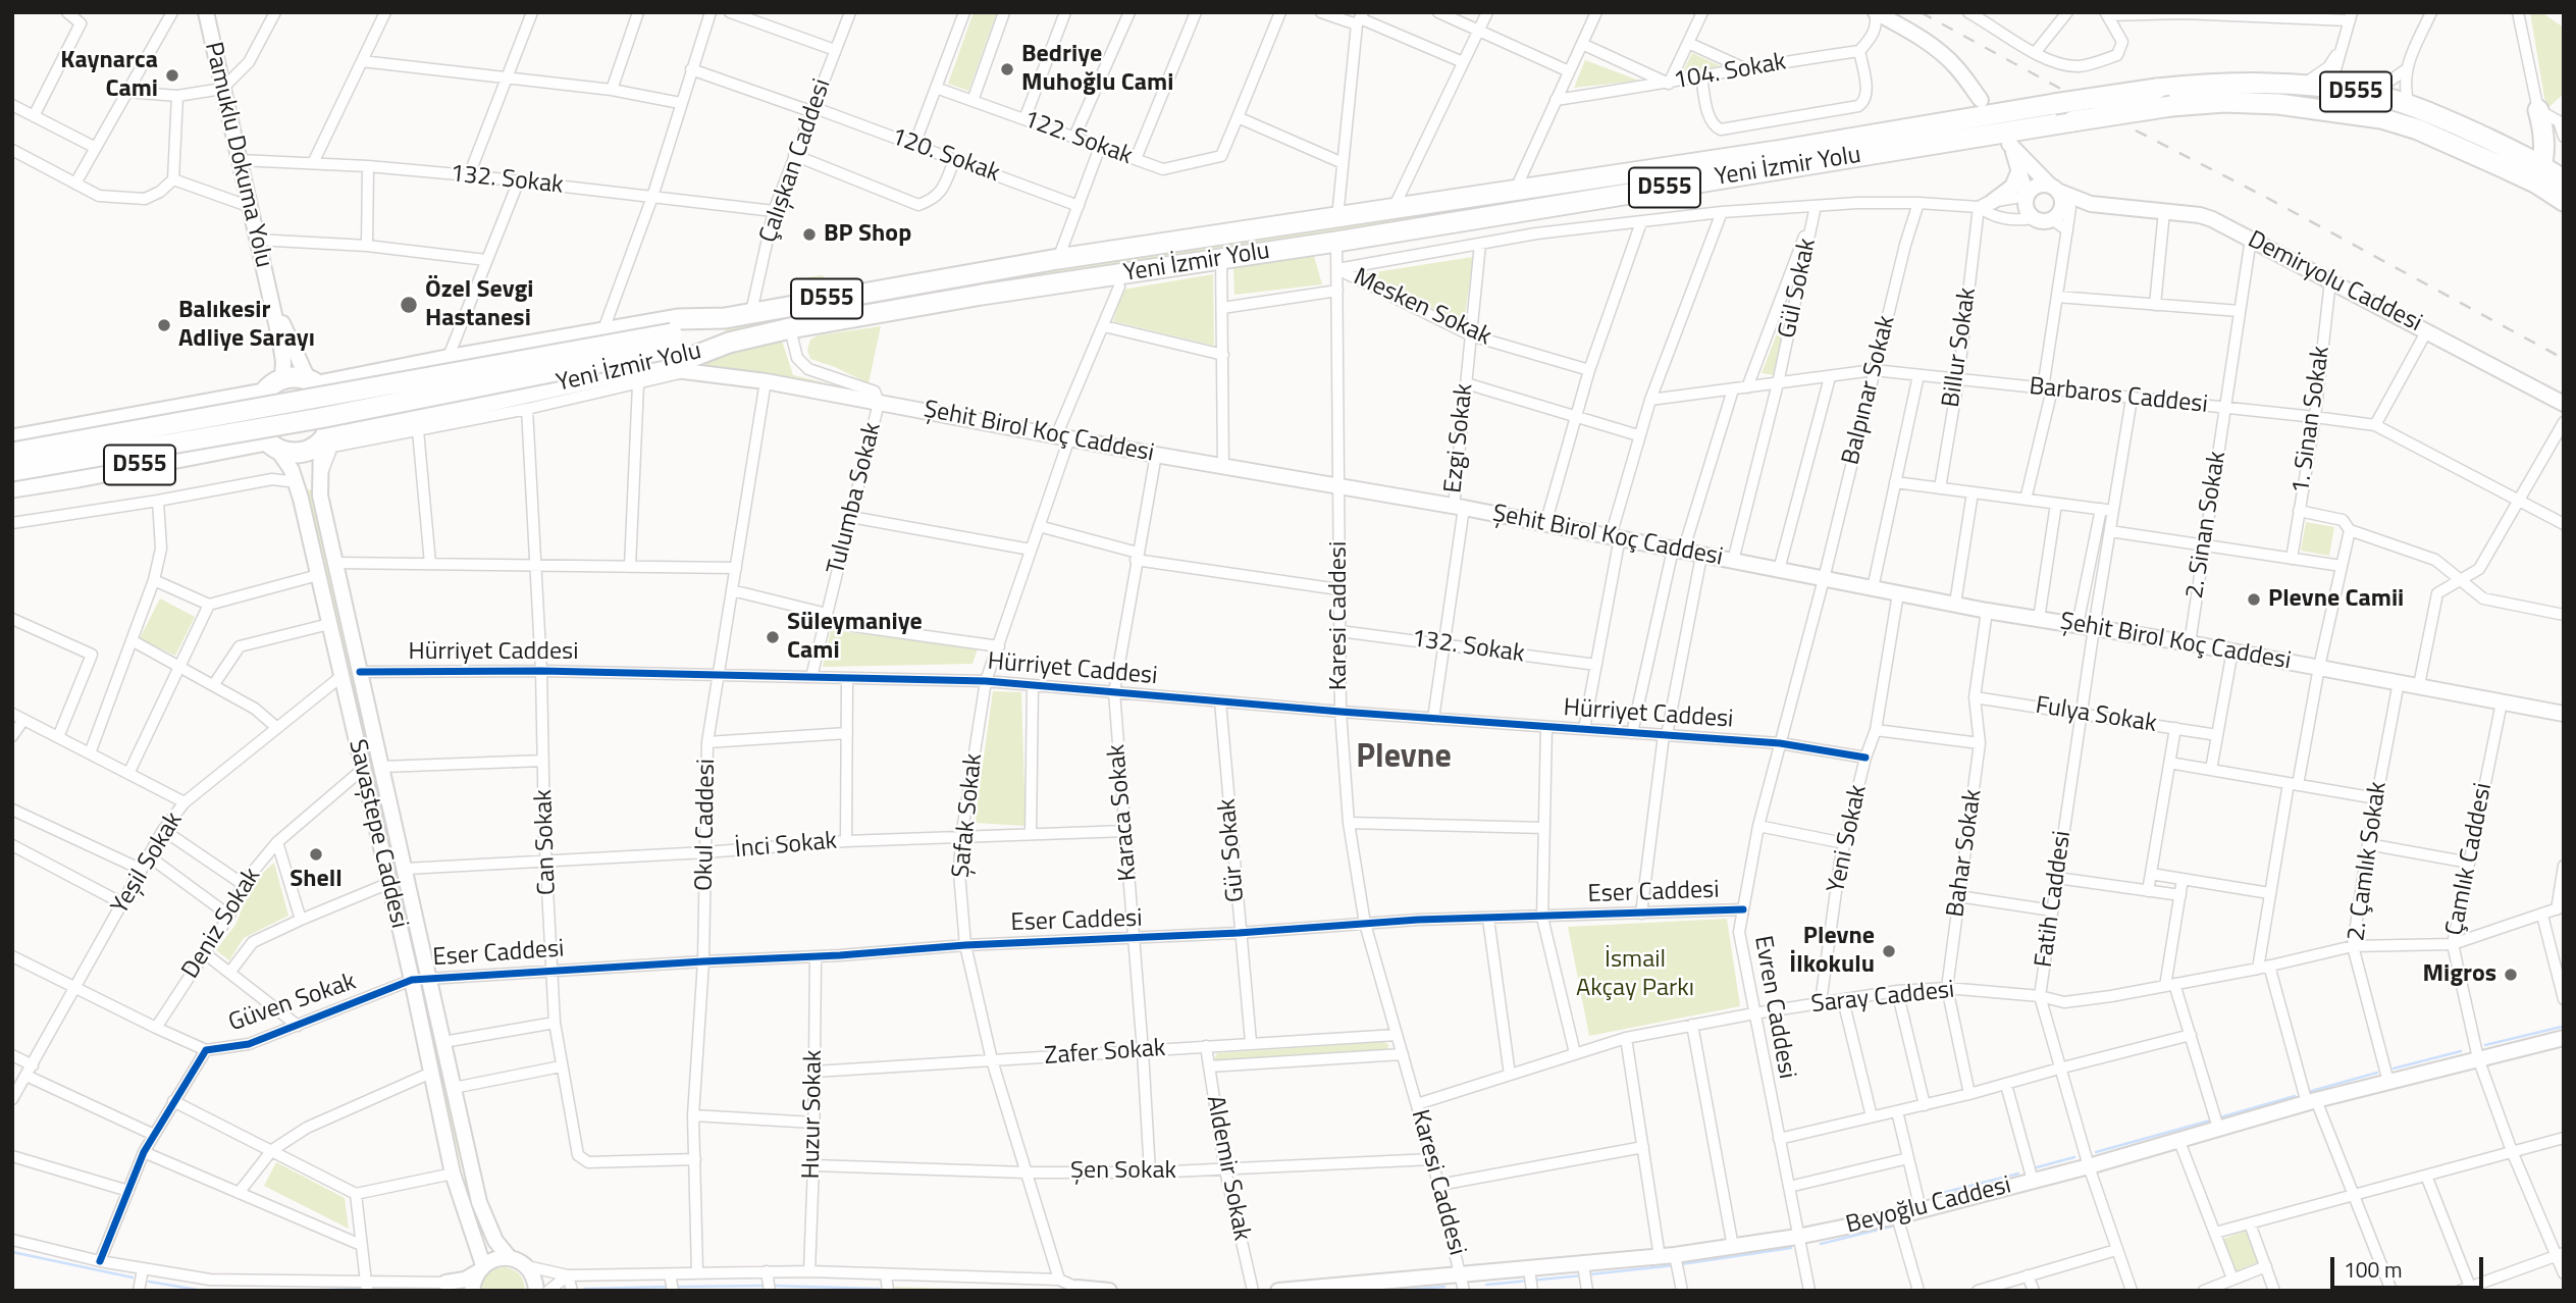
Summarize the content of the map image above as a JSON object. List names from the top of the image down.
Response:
{
  "streets": {
    "highway": ["D555", "Yeni İzmir Yolu"],
    "main road": [
      "Pamuklu Dokuma Yolu",
      "Demiryolu Caddesi",
      "Şehit Birol Koç Caddesi",
      "Savaştepe Caddesi",
      "Beyoğlu Caddesi"
    ],
    "street": [
      "104. Sokak",
      "122. Sokak",
      "120. Sokak",
      "Çalışkan Caddesi",
      "132. Sokak",
      "Gül Sokak",
      "Mesken Sokak",
      "Billur Sokak",
      "Balpınar Sokak",
      "Barbaros Caddesi",
      "1. Sinan Sokak",
      "Ezgi Sokak",
      "Tulumba Sokak",
      "2. Sinan Sokak",
      "Karesi Caddesi",
      "Hürriyet Caddesi",
      "Fulya Sokak",
      "Karaca Sokak",
      "Şafak Sokak",
      "Okul Caddesi",
      "Yeni Sokak",
      "Can Sokak",
      "İnci Sokak",
      "Gür Sokak",
      "Bahar Sokak",
      "Çamlık Caddesi",
      "2. Çamlık Sokak",
      "Yeşil Sokak",
      "Eser Caddesi",
      "Fatih Caddesi",
      "Deniz Sokak",
      "Saray Caddesi",
      "Güven Sokak",
      "Evren Caddesi",
      "Zafer Sokak",
      "Huzur Sokak",
      "Aldemir Sokak",
      "Şen Sokak"
    ]
  },
  "crossings": [
    ["D555", "Yeni İzmir Yolu"],
    ["D555", "Savaştepe Caddesi"],
    ["Pamuklu Dokuma Yolu", "132. Sokak"],
    ["120. Sokak", "Çalışkan Caddesi"],
    ["Çalışkan Caddesi", "Yeni İzmir Yolu"],
    ["Çalışkan Caddesi", "132. Sokak"],
    ["Yeni İzmir Yolu", "Şehit Birol Koç Caddesi"],
    ["Yeni İzmir Yolu", "Karesi Caddesi"],
    ["Yeni İzmir Yolu", "Savaştepe Caddesi"],
    ["132. Sokak", "Ezgi Sokak"],
    ["132. Sokak", "Karesi Caddesi"],
    ["Demiryolu Caddesi", "1. Sinan Sokak"],
    ["Demiryolu Caddesi", "2. Sinan Sokak"],
    ["Gül Sokak", "Barbaros Caddesi"],
    ["Gül Sokak", "Şehit Birol Koç Caddesi"],
    ["Mesken Sokak", "Ezgi Sokak"],
    ["Mesken Sokak", "Karesi Caddesi"],
    ["Billur Sokak", "Barbaros Caddesi"],
    ["Balpınar Sokak", "Barbaros Caddesi"],
    ["Balpınar Sokak", "Şehit Birol Koç Caddesi"],
    ["Balpınar Sokak", "Evren Caddesi"],
    ["Barbaros Caddesi", "1. Sinan Sokak"],
    ["Barbaros Caddesi", "2. Sinan Sokak"],
    ["Barbaros Caddesi", "Fatih Caddesi"],
    ["Şehit Birol Koç Caddesi", "Ezgi Sokak"],
    ["Şehit Birol Koç Caddesi", "Tulumba Sokak"],
    ["Şehit Birol Koç Caddesi", "2. Sinan Sokak"],
    ["Şehit Birol Koç Caddesi", "Karesi Caddesi"],
    ["Şehit Birol Koç Caddesi", "Karaca Sokak"],
    ["Şehit Birol Koç Caddesi", "Şafak Sokak"],
    ["Şehit Birol Koç Caddesi", "Okul Caddesi"],
    ["Şehit Birol Koç Caddesi", "Yeni Sokak"],
    ["Şehit Birol Koç Caddesi", "Bahar Sokak"],
    ["Şehit Birol Koç Caddesi", "Çamlık Caddesi"],
    ["Şehit Birol Koç Caddesi", "2. Çamlık Sokak"],
    ["Şehit Birol Koç Caddesi", "Fatih Caddesi"],
    ["Şehit Birol Koç Caddesi", "Evren Caddesi"],
    ["Ezgi Sokak", "Hürriyet Caddesi"],
    ["Tulumba Sokak", "Hürriyet Caddesi"],
    ["Karesi Caddesi", "Hürriyet Caddesi"],
    ["Karesi Caddesi", "Eser Caddesi"],
    ["Karesi Caddesi", "Saray Caddesi"],
    ["Karesi Caddesi", "Zafer Sokak"],
    ["Karesi Caddesi", "Şen Sokak"],
    ["Karesi Caddesi", "Beyoğlu Caddesi"],
    ["Hürriyet Caddesi", "Karaca Sokak"],
    ["Hürriyet Caddesi", "Şafak Sokak"],
    ["Hürriyet Caddesi", "Okul Caddesi"],
    ["Hürriyet Caddesi", "Savaştepe Caddesi"],
    ["Hürriyet Caddesi", "Yeni Sokak"],
    ["Hürriyet Caddesi", "Can Sokak"],
    ["Hürriyet Caddesi", "Gür Sokak"],
    ["Hürriyet Caddesi", "Evren Caddesi"],
    ["Fulya Sokak", "Bahar Sokak"],
    ["Fulya Sokak", "Fatih Caddesi"],
    ["Karaca Sokak", "İnci Sokak"],
    ["Karaca Sokak", "Eser Caddesi"],
    ["Karaca Sokak", "Zafer Sokak"],
    ["Karaca Sokak", "Şen Sokak"],
    ["Şafak Sokak", "İnci Sokak"],
    ["Şafak Sokak", "Eser Caddesi"],
    ["Şafak Sokak", "Zafer Sokak"],
    ["Şafak Sokak", "Şen Sokak"],
    ["Okul Caddesi", "Can Sokak"],
    ["Okul Caddesi", "İnci Sokak"],
    ["Okul Caddesi", "Eser Caddesi"],
    ["Savaştepe Caddesi", "İnci Sokak"],
    ["Savaştepe Caddesi", "Yeşil Sokak"],
    ["Savaştepe Caddesi", "Eser Caddesi"],
    ["Savaştepe Caddesi", "Deniz Sokak"],
    ["Savaştepe Caddesi", "Güven Sokak"],
    ["Yeni Sokak", "Saray Caddesi"],
    ["Can Sokak", "İnci Sokak"],
    ["Can Sokak", "Eser Caddesi"],
    ["Gür Sokak", "Eser Caddesi"],
    ["Gür Sokak", "Zafer Sokak"],
    ["Bahar Sokak", "Saray Caddesi"],
    ["Çamlık Caddesi", "Saray Caddesi"],
    ["Çamlık Caddesi", "Beyoğlu Caddesi"],
    ["2. Çamlık Sokak", "Saray Caddesi"],
    ["2. Çamlık Sokak", "Beyoğlu Caddesi"],
    ["Eser Caddesi", "Güven Sokak"],
    ["Eser Caddesi", "Evren Caddesi"],
    ["Eser Caddesi", "Huzur Sokak"],
    ["Fatih Caddesi", "Saray Caddesi"],
    ["Fatih Caddesi", "Beyoğlu Caddesi"],
    ["Saray Caddesi", "Evren Caddesi"],
    ["Evren Caddesi", "Beyoğlu Caddesi"],
    ["Zafer Sokak", "Huzur Sokak"],
    ["Zafer Sokak", "Aldemir Sokak"],
    ["Huzur Sokak", "Şen Sokak"],
    ["Aldemir Sokak", "Şen Sokak"]
  ],
  "districts": ["Plevne"],
  "parks": ["İsmail Akçay Parkı"],
  "places": [
    "Bedriye Muhoğlu Cami",
    "Kaynarca Cami",
    "BP Shop",
    "Özel Sevgi Hastanesi",
    "Balıkesir Adliye Sarayı",
    "Plevne Camii",
    "Süleymaniye Cami",
    "Shell",
    "Plevne İlkokulu",
    "Migros"
  ],
  "scale_bar": "100 m"
}
